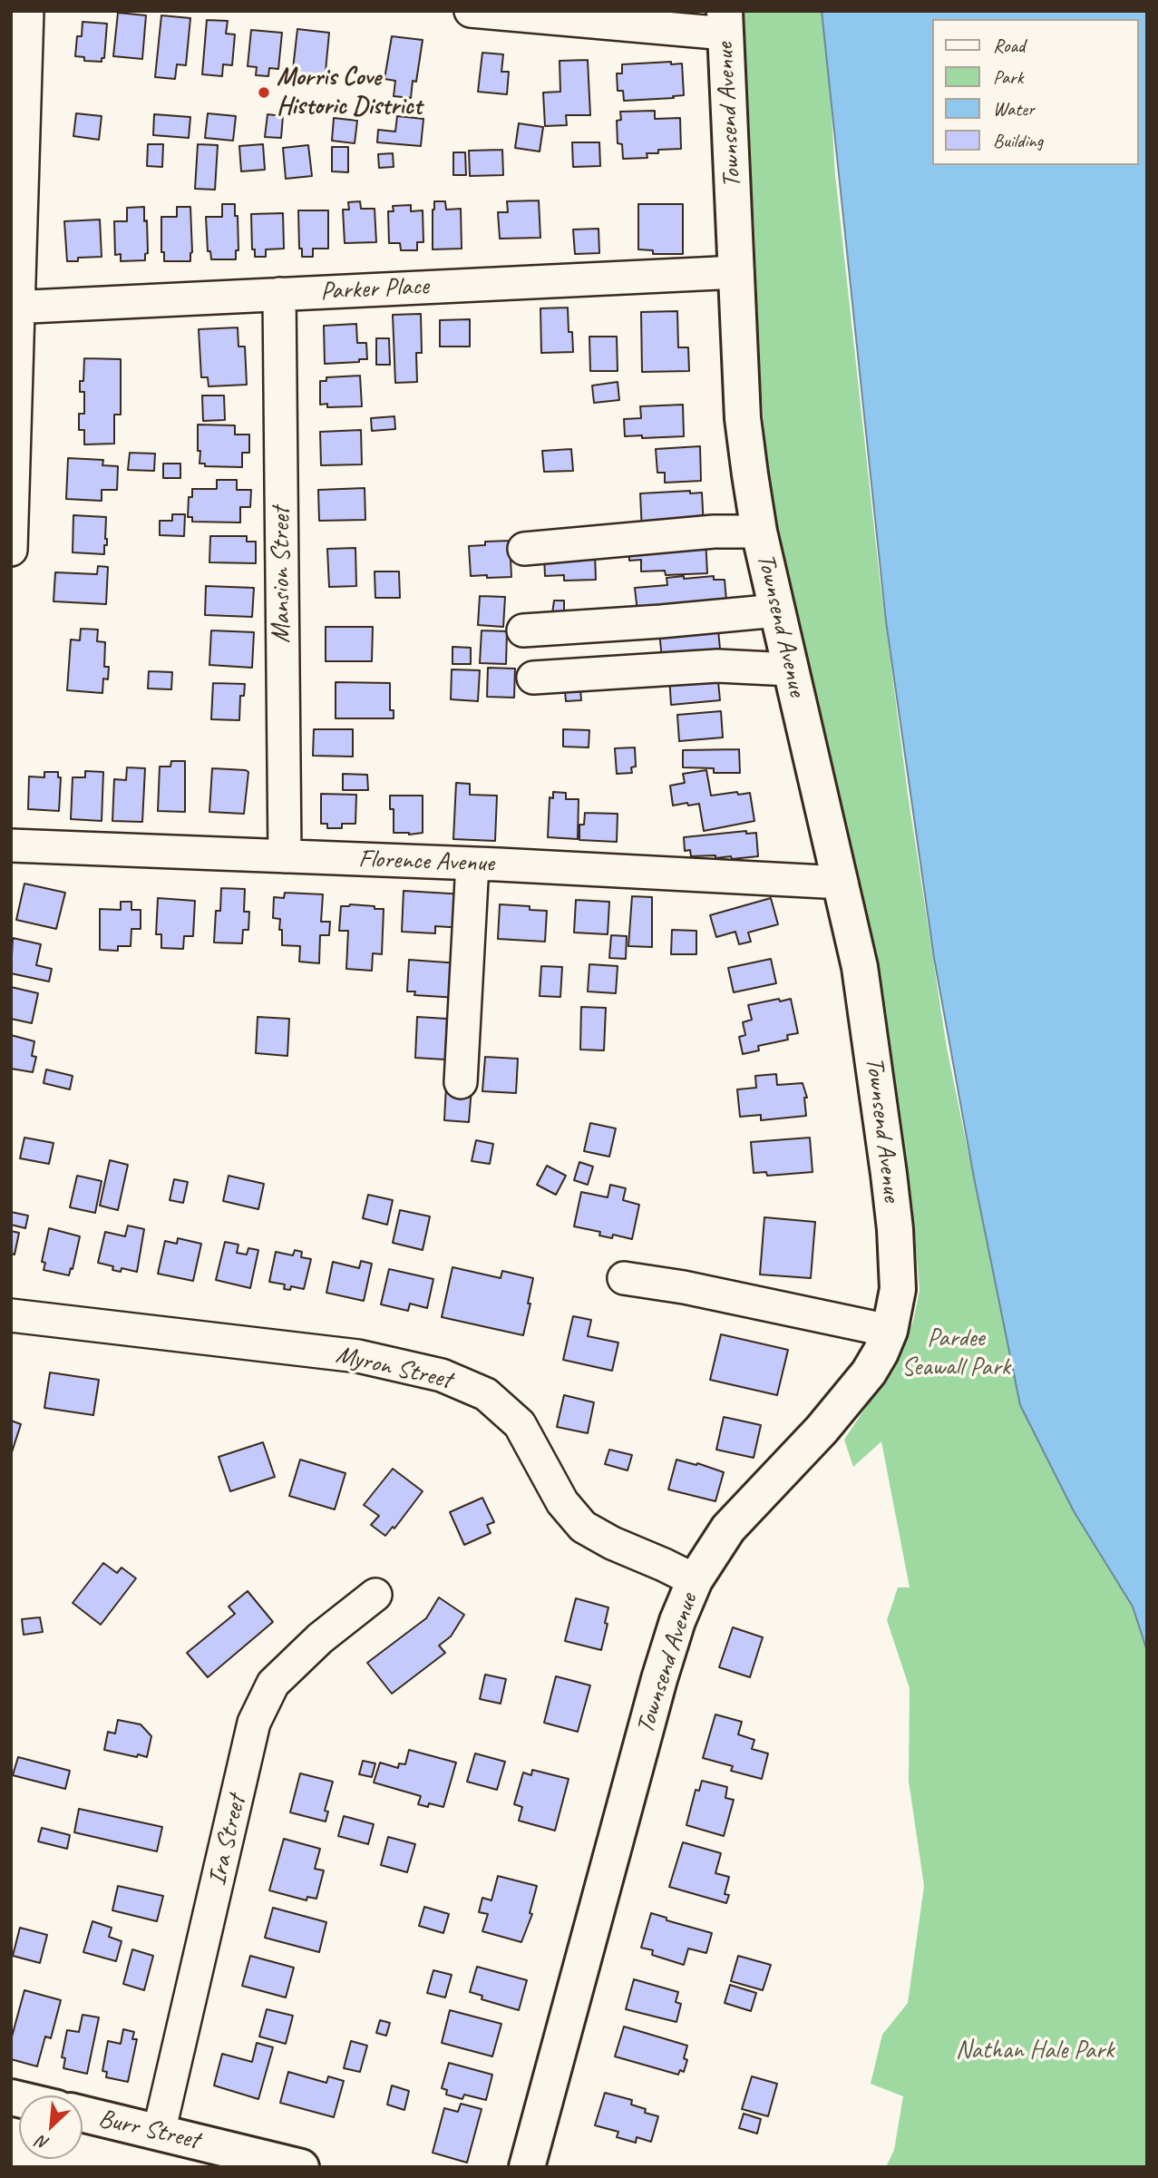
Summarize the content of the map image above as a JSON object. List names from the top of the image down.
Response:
{
  "streets": {
    "main road": ["Townsend Avenue", "Burr Street"],
    "street": [
      "Parker Place",
      "Mansion Street",
      "Florence Avenue",
      "Myron Street",
      "Ira Street"
    ]
  },
  "crossings": [
    ["Townsend Avenue", "Parker Place"],
    ["Townsend Avenue", "Florence Avenue"],
    ["Townsend Avenue", "Myron Street"],
    ["Parker Place", "Mansion Street"],
    ["Mansion Street", "Florence Avenue"],
    ["Ira Street", "Burr Street"]
  ],
  "parks": ["Pardee Seawall Park", "Nathan Hale Park"],
  "places": ["Morris Cove Historic District"],
  "legend": [
    "Road",
    "Park",
    "Water",
    "Building"
  ],
  "north": "bottom left"
}
